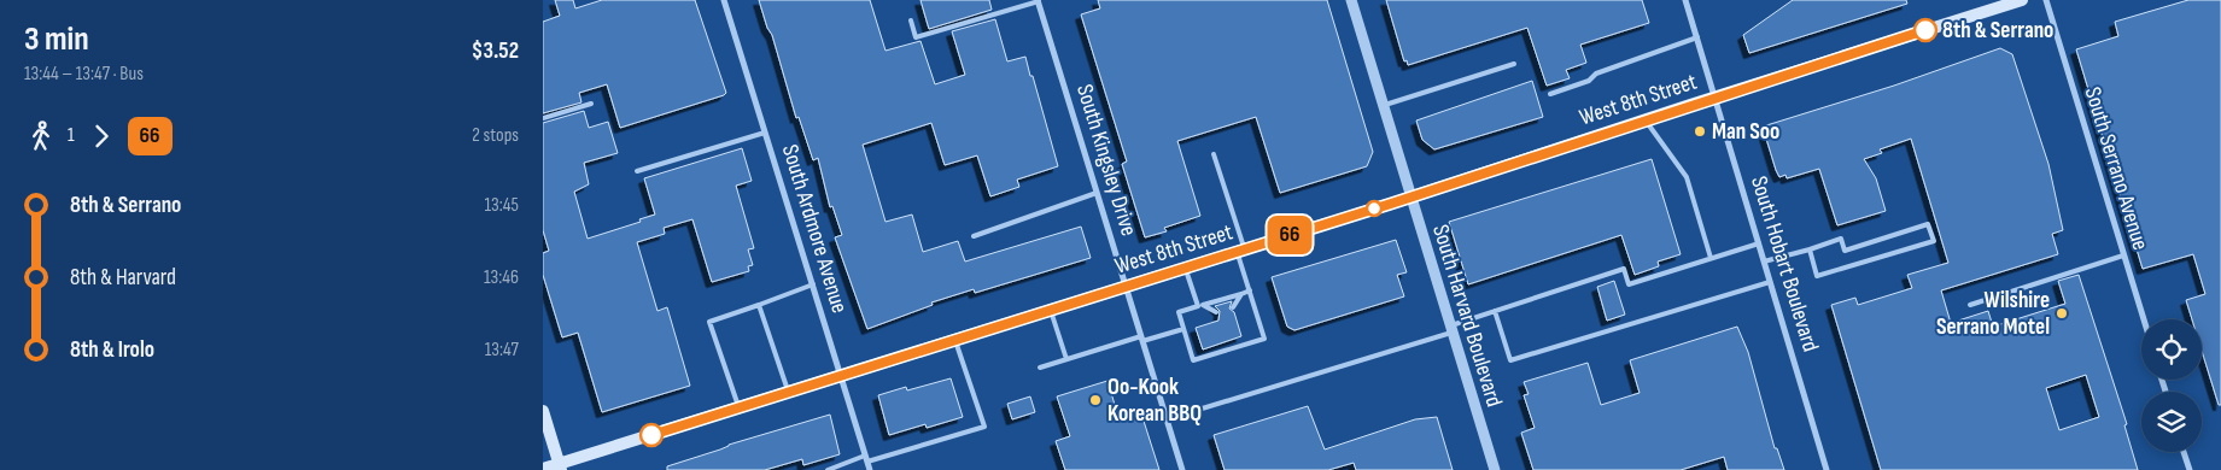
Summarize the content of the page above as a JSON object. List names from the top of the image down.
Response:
{
  "streets": {
    "main road": ["West 8th Street"],
    "street": [
      "South Kingsley Drive",
      "South Serrano Avenue",
      "South Ardmore Avenue",
      "South Hobart Boulevard",
      "South Harvard Boulevard"
    ]
  },
  "crossings": [
    ["West 8th Street", "South Kingsley Drive"],
    ["West 8th Street", "South Ardmore Avenue"],
    ["West 8th Street", "South Hobart Boulevard"],
    ["West 8th Street", "South Harvard Boulevard"]
  ],
  "places": [
    "8th & Serrano",
    "Man Soo",
    "Wilshire Serrano Motel",
    "Oo-Kook Korean BBQ"
  ],
  "lines": ["bus line 66"],
  "page": {
    "heading": ["3 min", "13:44 – 13:47 · Bus", "$3.52"],
    "on_map": "66",
    "legs": ["1", "66", "2 stops"],
    "list": [
      {
        "name": "8th & Serrano",
        "value": "13:45"
      },
      {
        "name": "8th & Harvard",
        "value": "13:46"
      },
      {
        "name": "8th & Irolo",
        "value": "13:47"
      }
    ]
  }
}
